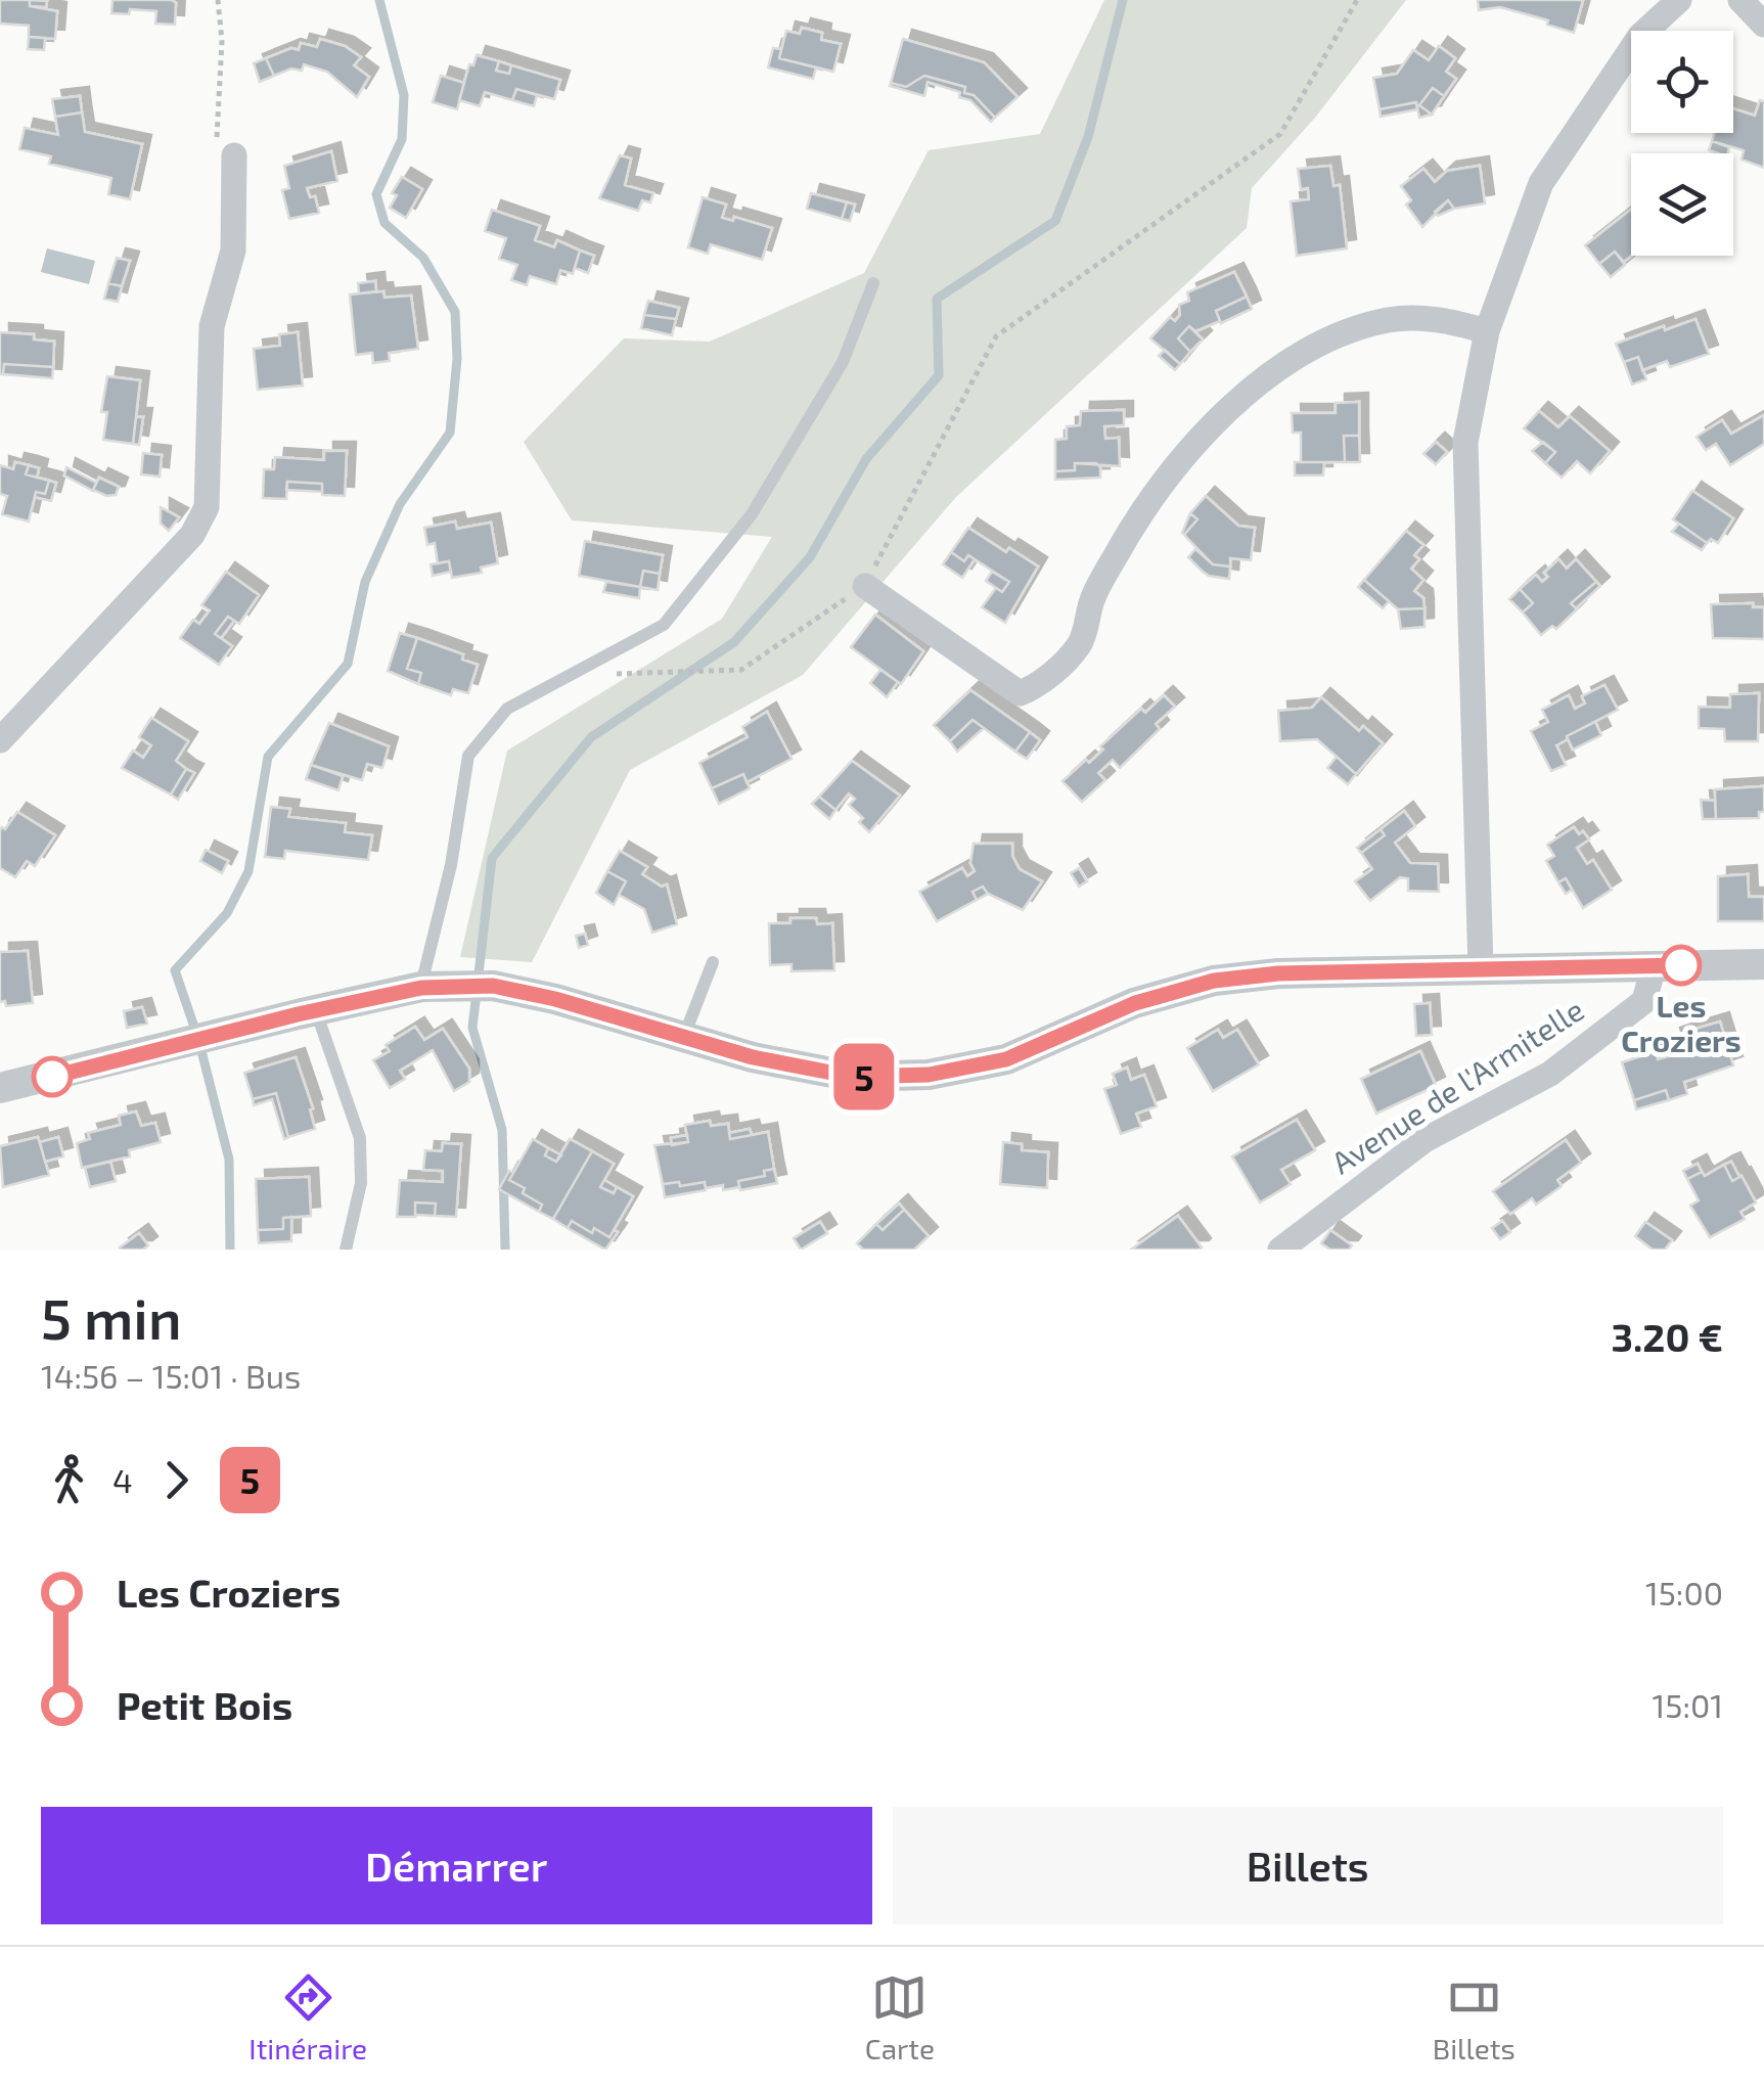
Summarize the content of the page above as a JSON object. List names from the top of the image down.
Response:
{
  "streets": {
    "street": ["Avenue de l'Armitelle"]
  },
  "places": ["Les Croziers"],
  "lines": ["bus line 5"],
  "page": {
    "on_map": "5",
    "heading": ["5 min", "14:56 – 15:01 · Bus", "3.20 €"],
    "legs": ["4", "5"],
    "list": [
      {
        "name": "Les Croziers",
        "value": "15:00"
      },
      {
        "name": "Petit Bois",
        "value": "15:01"
      }
    ],
    "buttons": ["Démarrer", "Billets"],
    "tabs": ["Itinéraire", "Carte", "Billets"]
  }
}
